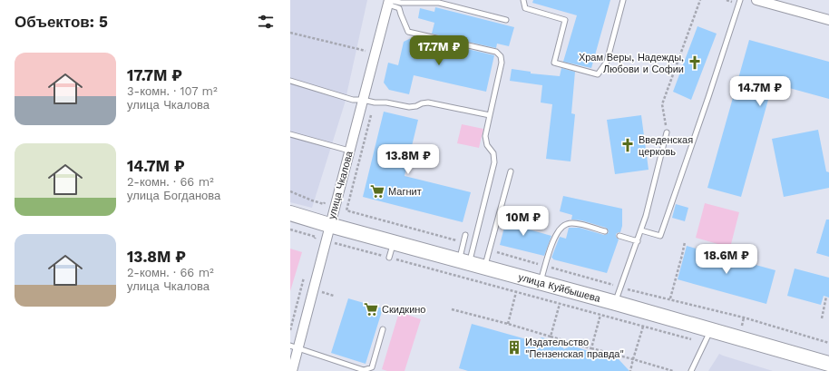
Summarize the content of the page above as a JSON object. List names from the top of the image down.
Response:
{
  "streets": {
    "main road": ["улица Куйбышева"],
    "street": ["улица Чкалова"]
  },
  "crossings": [
    ["улица Чкалова", "улица Куйбышева"]
  ],
  "places": {
    "church": ["Храм Веры, Надежды, Любови и Софии", "Введенская церковь"],
    "supermarket": ["Магнит", "Скидкино"],
    "building": ["Издательство \"Пензенская правда\""]
  },
  "page": {
    "heading": "Объектов: 5",
    "price": [
      "17.7M ₽",
      "14.7M ₽",
      "13.8M ₽",
      "10M ₽",
      "18.6M ₽"
    ],
    "list": [
      {
        "name": "17.7M ₽",
        "note": "3-комн. · 107 m² · улица Чкалова"
      },
      {
        "name": "14.7M ₽",
        "note": "2-комн. · 66 m² · улица Богданова"
      },
      {
        "name": "13.8M ₽",
        "note": "2-комн. · 66 m² · улица Чкалова"
      }
    ]
  }
}
